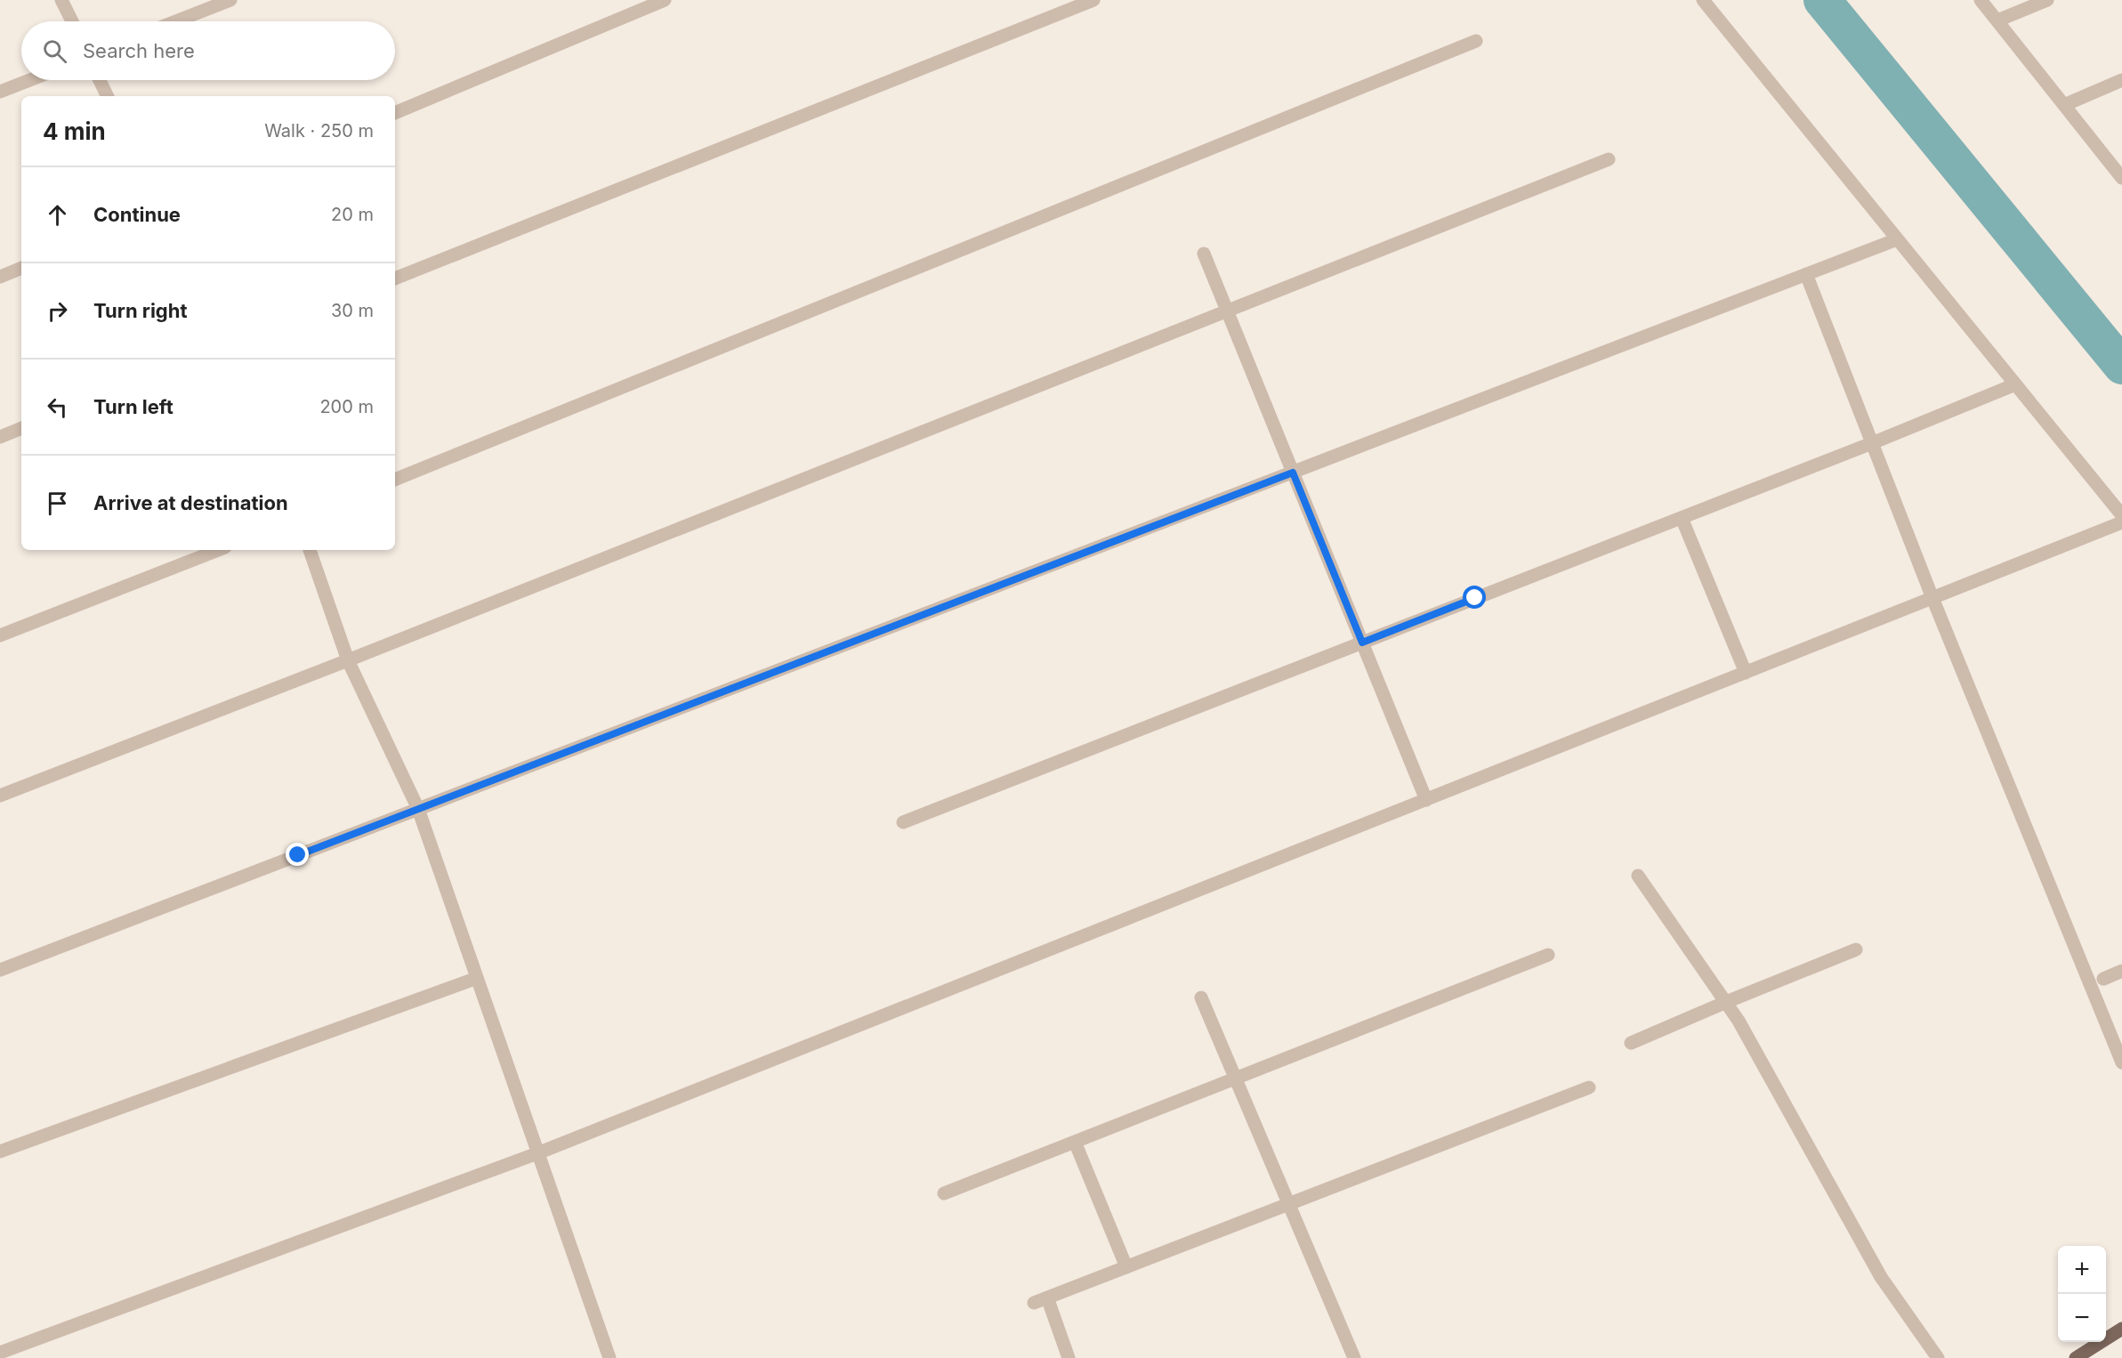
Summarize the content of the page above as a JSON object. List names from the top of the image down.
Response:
{
  "page": {
    "search": "Search here",
    "heading": ["4 min", "Walk · 250 m"],
    "list": [
      ["Continue", "20 m"],
      ["Turn right", "30 m"],
      ["Turn left", "200 m"],
      "Arrive at destination"
    ],
    "map_buttons": ["+", "−"]
  }
}
